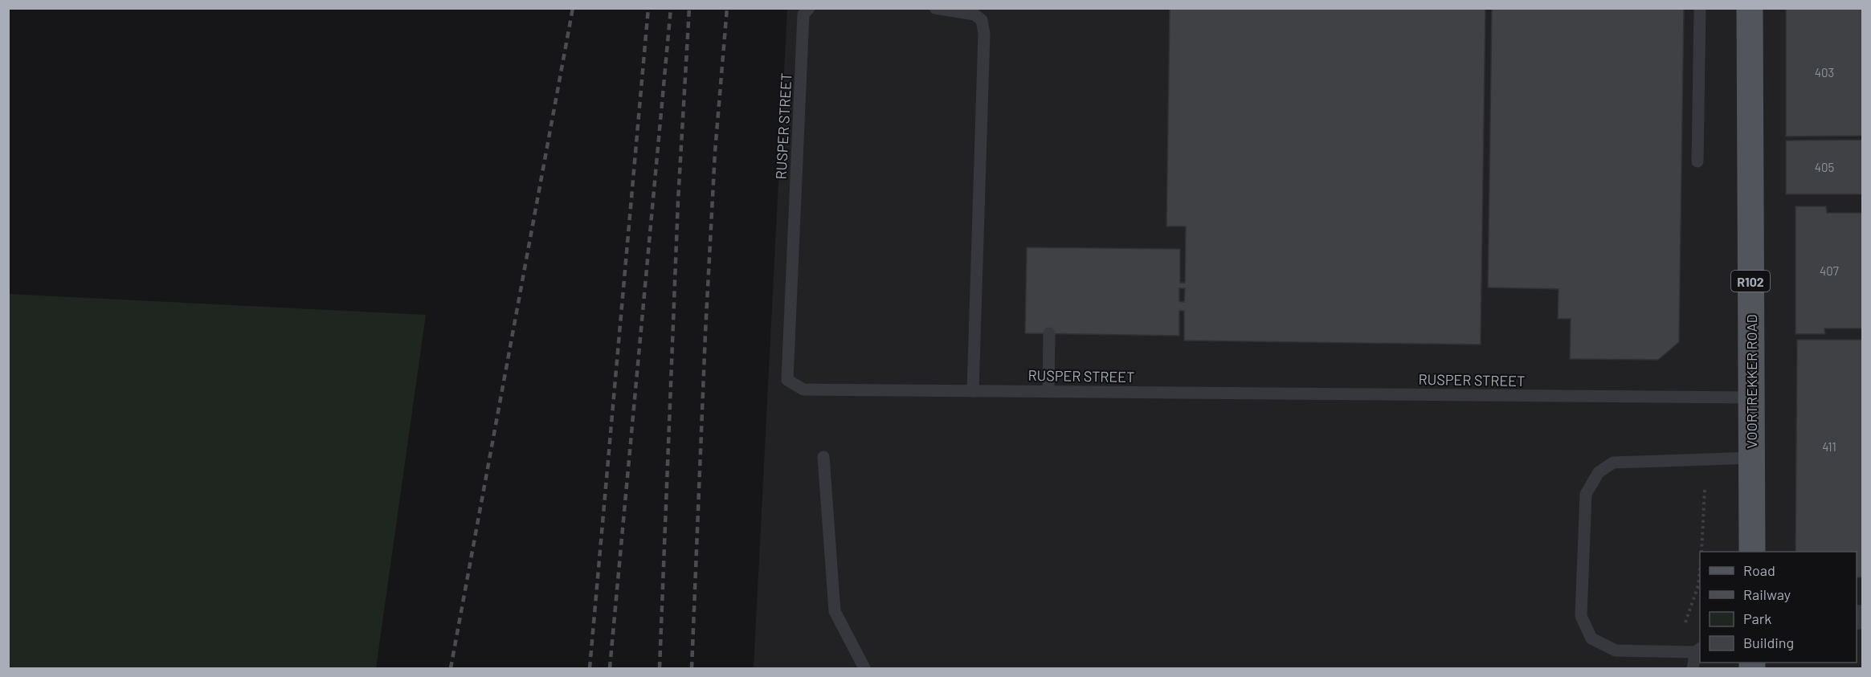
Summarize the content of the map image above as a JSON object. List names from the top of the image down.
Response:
{
  "streets": {
    "main road": ["R102", "VOORTREKKER ROAD"],
    "lane": ["RUSPER STREET"]
  },
  "crossings": [
    ["RUSPER STREET", "VOORTREKKER ROAD"]
  ],
  "house_numbers": [
    "403",
    "405",
    "407",
    "411"
  ],
  "legend": [
    "Road",
    "Railway",
    "Park",
    "Building"
  ]
}
